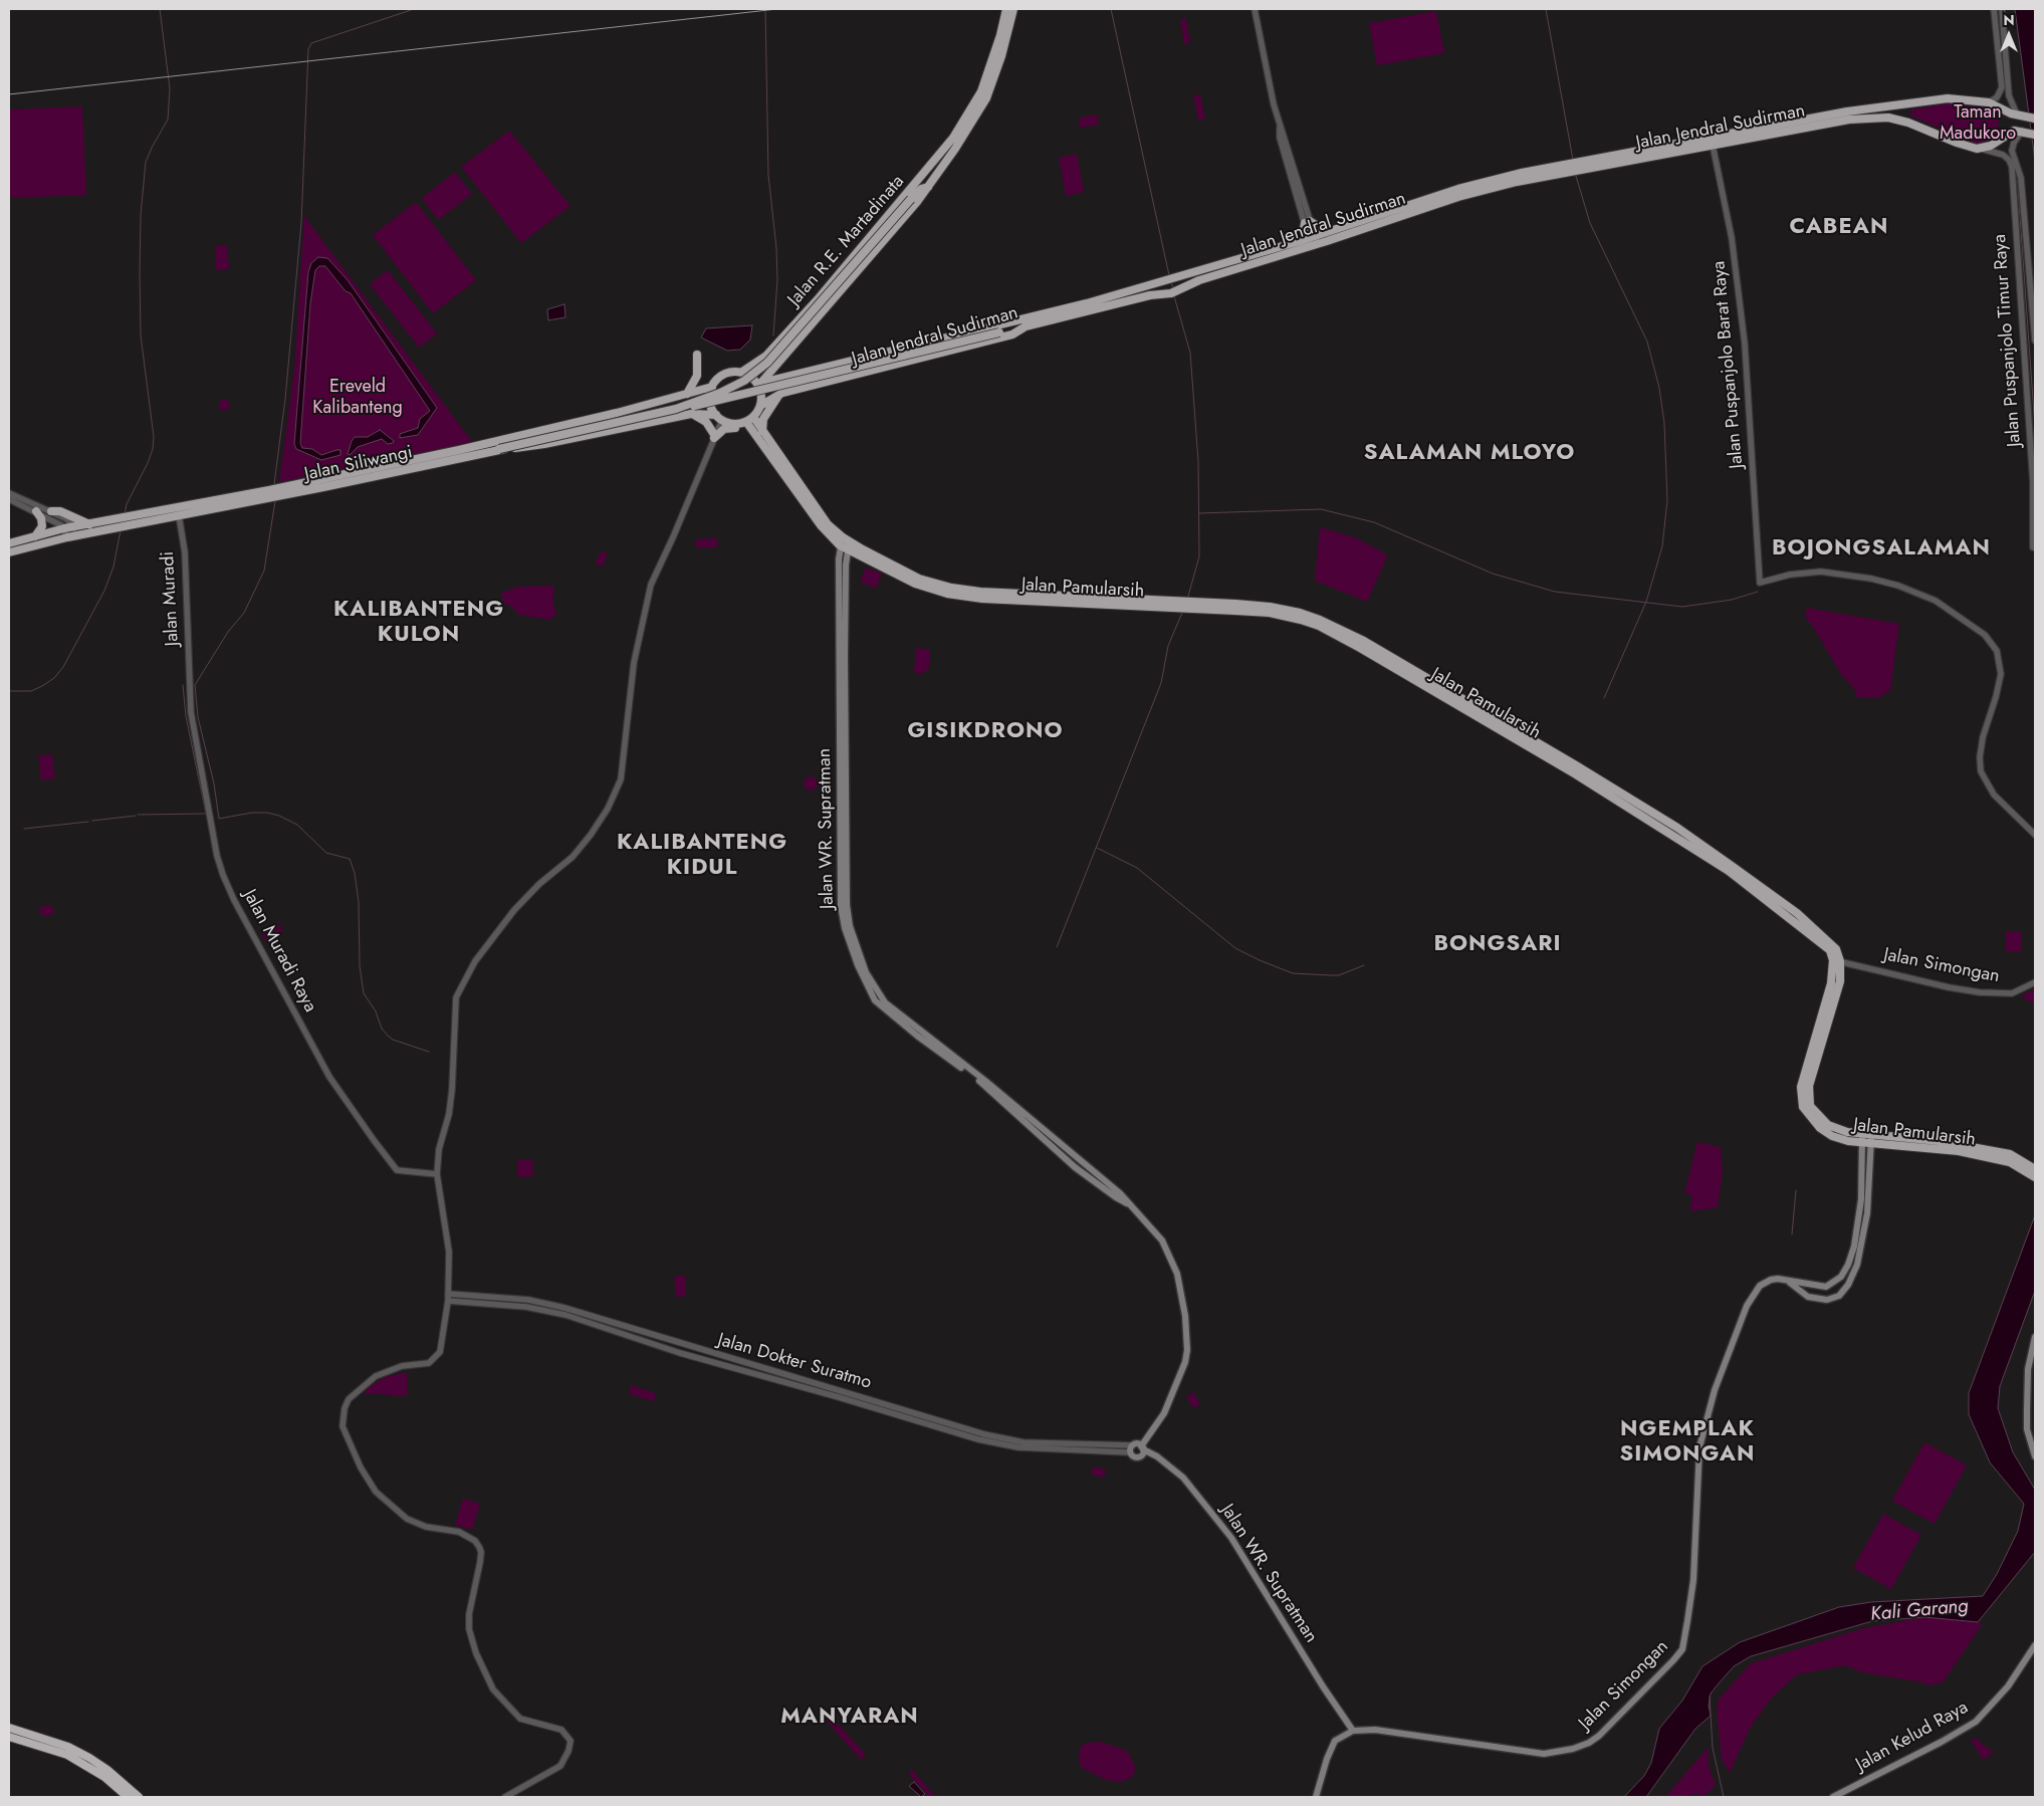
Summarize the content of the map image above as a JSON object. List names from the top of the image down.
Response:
{
  "streets": {
    "highway": [
      "Jalan Jendral Sudirman",
      "Jalan R.E. Martadinata",
      "Jalan Siliwangi",
      "Jalan Pamularsih"
    ],
    "main road": ["Jalan WR. Supratman", "Jalan Simongan", "Jalan Kelud Raya"],
    "street": [
      "Jalan Puspanjolo Timur Raya",
      "Jalan Puspanjolo Barat Raya",
      "Jalan Muradi",
      "Jalan Muradi Raya",
      "Jalan Dokter Suratmo"
    ]
  },
  "crossings": [
    ["Jalan Jendral Sudirman", "Jalan R.E. Martadinata"],
    ["Jalan Jendral Sudirman", "Jalan Puspanjolo Timur Raya"],
    ["Jalan Jendral Sudirman", "Jalan Puspanjolo Barat Raya"],
    ["Jalan Jendral Sudirman", "Jalan Siliwangi"],
    ["Jalan Jendral Sudirman", "Jalan Pamularsih"],
    ["Jalan R.E. Martadinata", "Jalan Siliwangi"],
    ["Jalan R.E. Martadinata", "Jalan Pamularsih"],
    ["Jalan Siliwangi", "Jalan Pamularsih"],
    ["Jalan Siliwangi", "Jalan Muradi"],
    ["Jalan Pamularsih", "Jalan WR. Supratman"],
    ["Jalan Pamularsih", "Jalan Simongan"],
    ["Jalan Muradi", "Jalan Muradi Raya"],
    ["Jalan WR. Supratman", "Jalan Simongan"]
  ],
  "districts": [
    "CABEAN",
    "SALAMAN MLOYO",
    "BOJONGSALAMAN",
    "KALIBANTENG KULON",
    "GISIKDRONO",
    "KALIBANTENG KIDUL",
    "BONGSARI",
    "NGEMPLAK SIMONGAN",
    "MANYARAN"
  ],
  "water": ["Kali Garang"],
  "parks": ["Taman Madukoro", "Ereveld Kalibanteng"],
  "north": "top"
}
